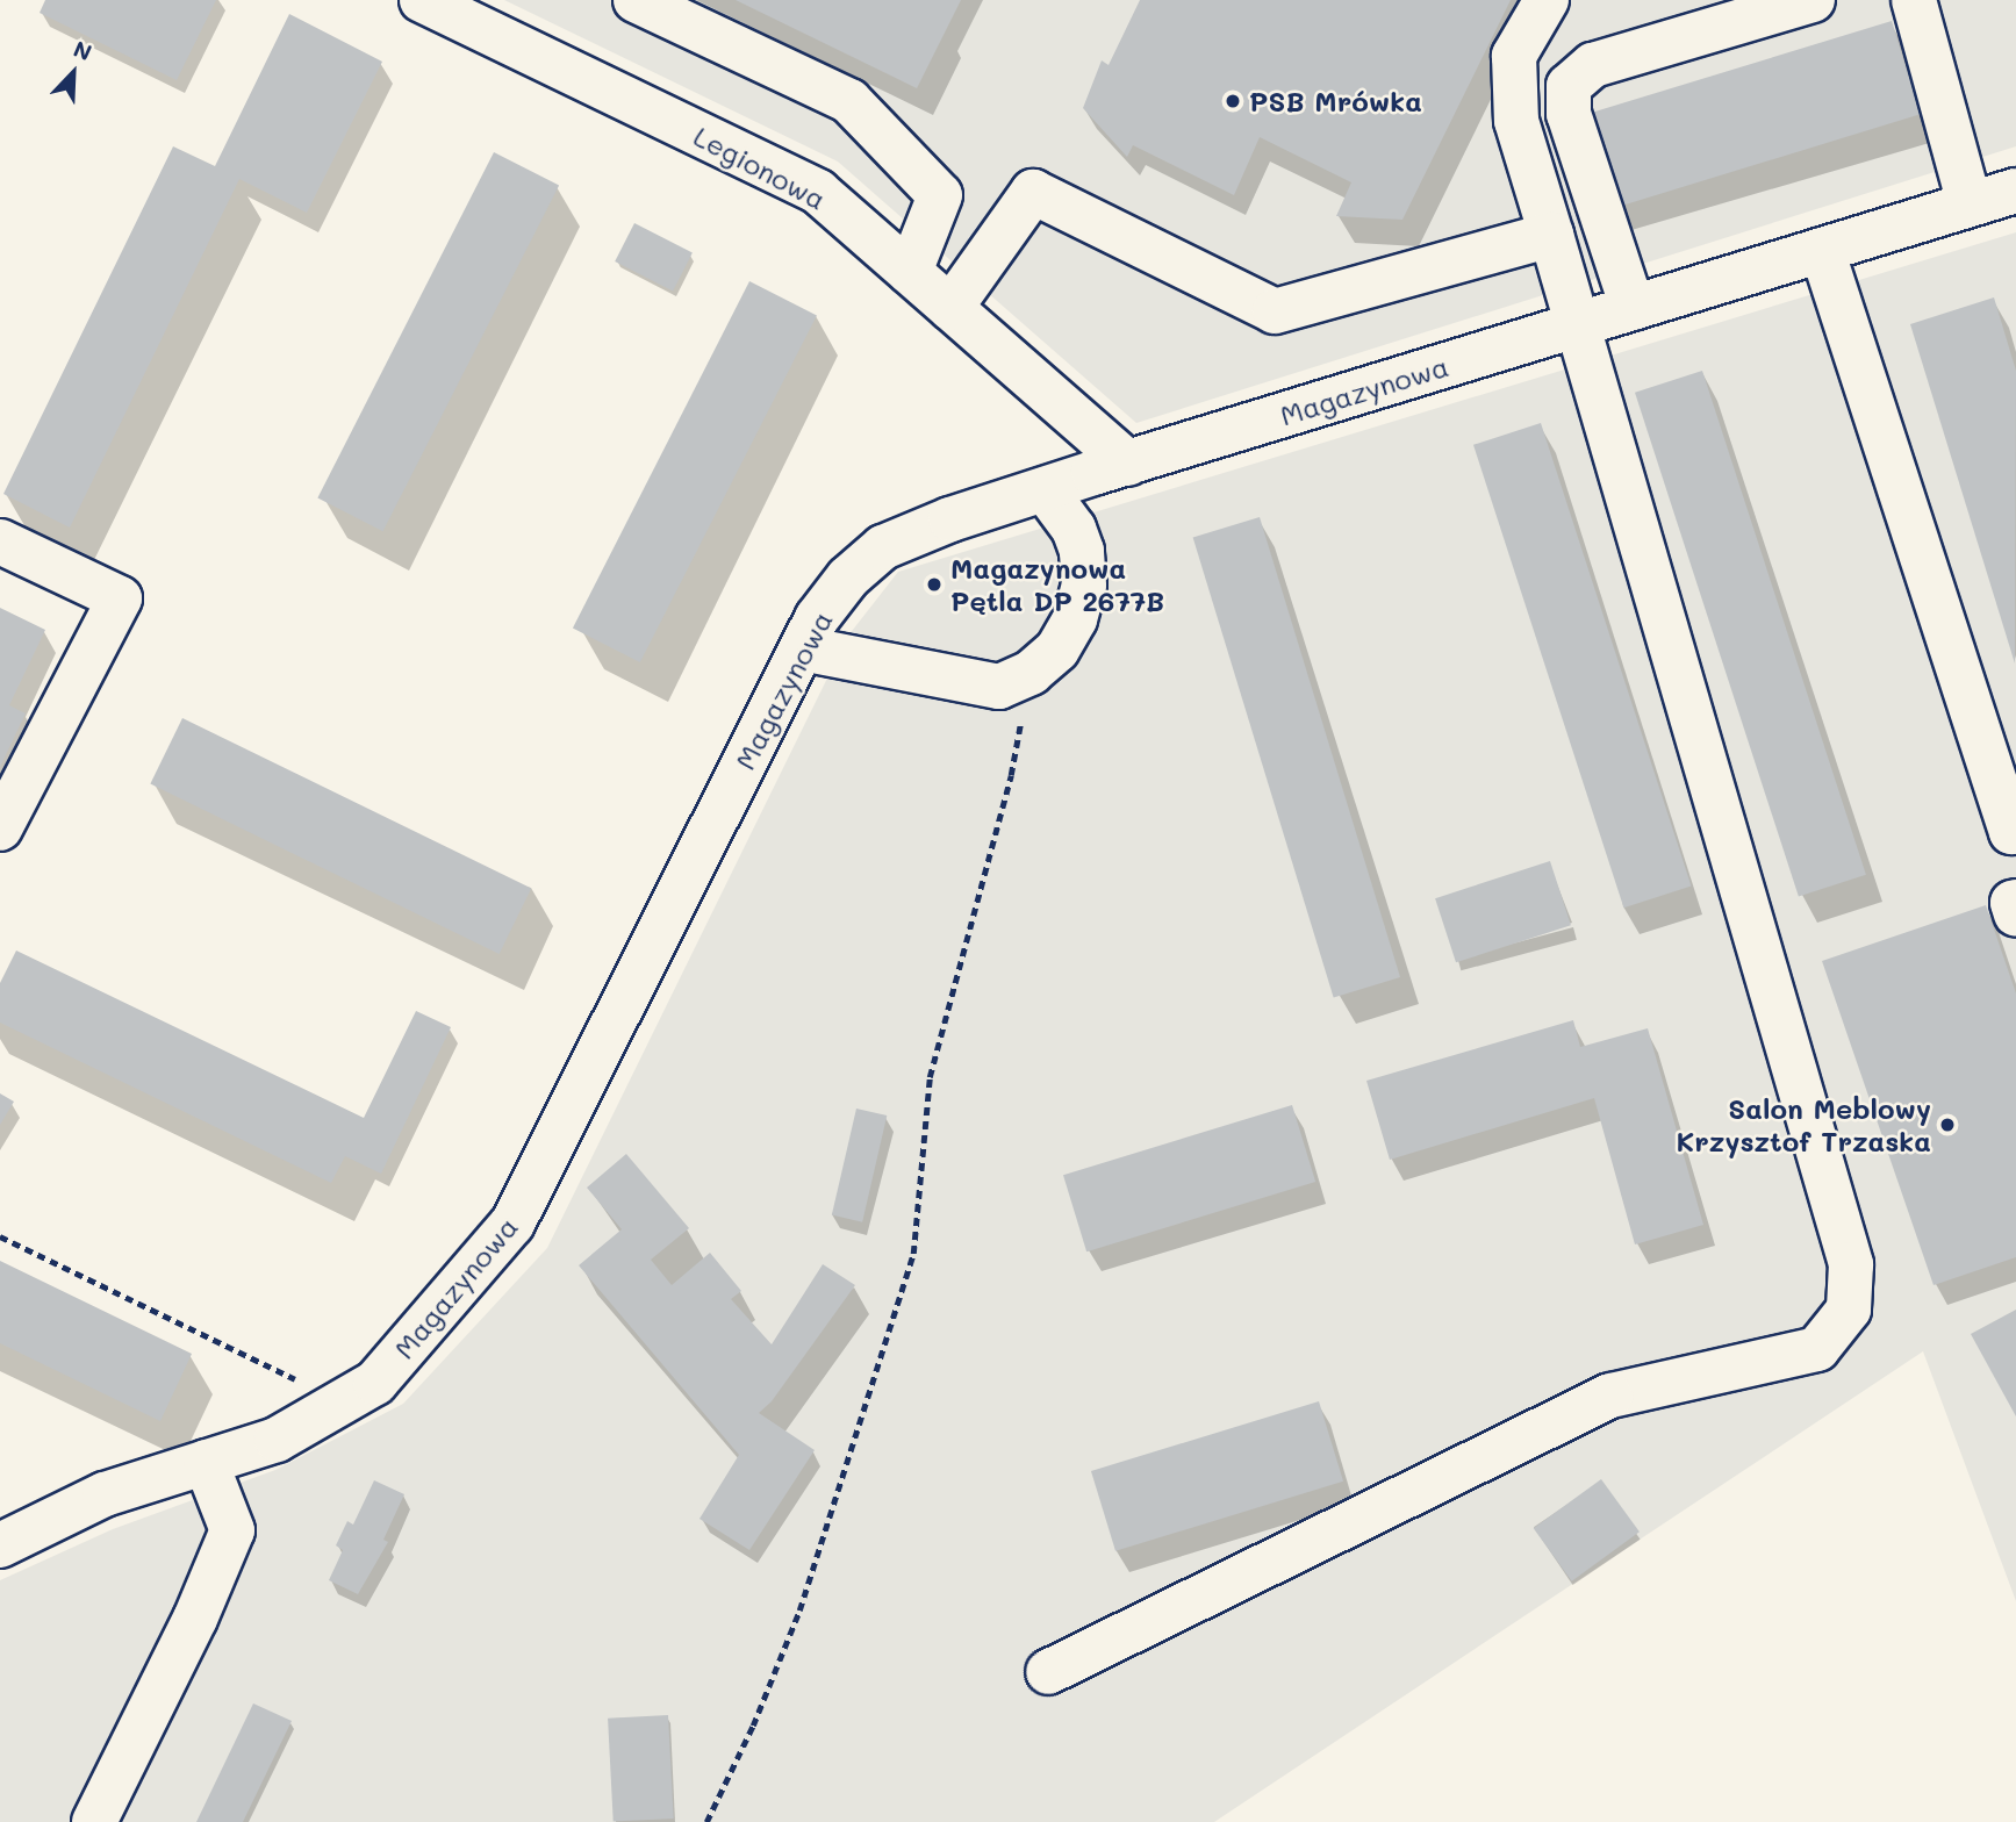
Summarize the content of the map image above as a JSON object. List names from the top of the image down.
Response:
{
  "streets": {
    "street": ["Legionowa", "Magazynowa"]
  },
  "crossings": [
    ["Legionowa", "Magazynowa"]
  ],
  "places": ["PSB Mrówka", "Magazynowa Pętla DP 2677B", "Salon Meblowy Krzysztof Trzaska"],
  "north": "top right"
}
